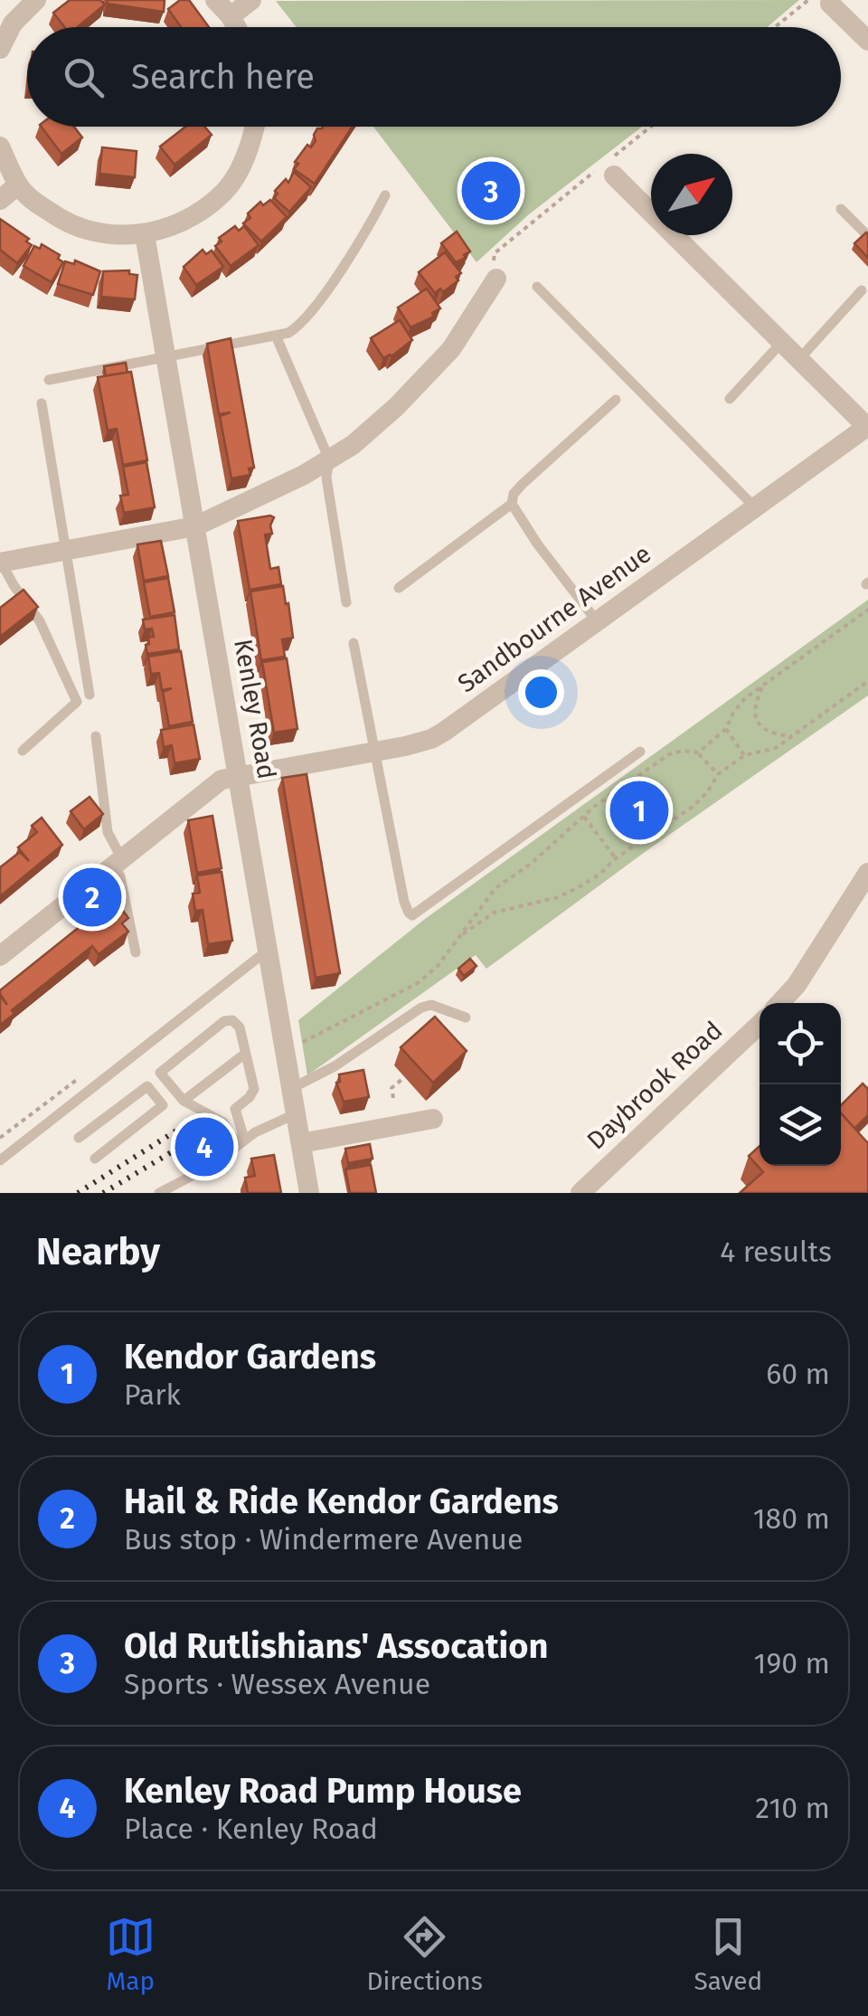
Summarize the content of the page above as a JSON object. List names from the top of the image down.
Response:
{
  "streets": {
    "street": ["Sandbourne Avenue", "Kenley Road", "Daybrook Road"]
  },
  "crossings": [
    ["Sandbourne Avenue", "Kenley Road"]
  ],
  "north": "top right",
  "page": {
    "search": "Search here",
    "pins": [
      "3",
      "1",
      "2",
      "4"
    ],
    "heading": ["Nearby", "4 results"],
    "list": [
      {
        "mark": "1",
        "name": "Kendor Gardens",
        "note": "Park",
        "value": "60 m"
      },
      {
        "mark": "2",
        "name": "Hail & Ride Kendor Gardens",
        "note": "Bus stop · Windermere Avenue",
        "value": "180 m"
      },
      {
        "mark": "3",
        "name": "Old Rutlishians' Assocation",
        "note": "Sports · Wessex Avenue",
        "value": "190 m"
      },
      {
        "mark": "4",
        "name": "Kenley Road Pump House",
        "note": "Place · Kenley Road",
        "value": "210 m"
      }
    ],
    "nav": ["Map", "Directions", "Saved"]
  }
}
